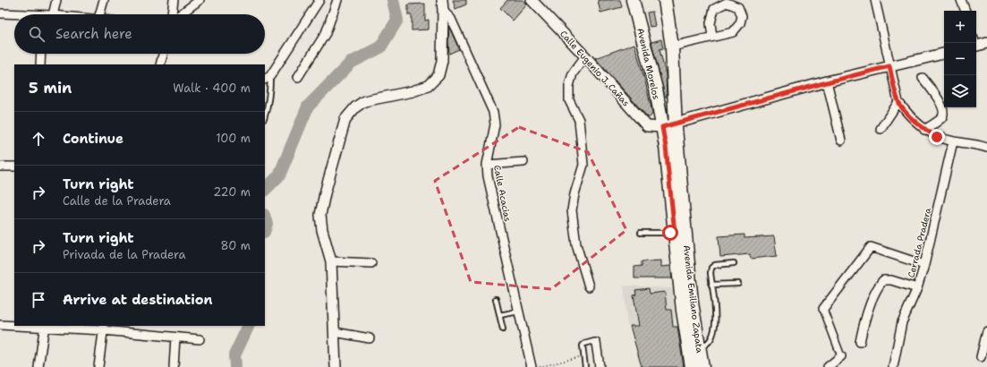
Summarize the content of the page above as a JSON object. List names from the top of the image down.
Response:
{
  "streets": {
    "main road": ["Avenida Morelos", "Avenida Emiliano Zapata"],
    "street": ["Calle Eugenio J. Cañas", "Calle Acacias", "Cerrada Pradera"]
  },
  "crossings": [
    ["Avenida Morelos", "Calle Eugenio J. Cañas"],
    ["Avenida Morelos", "Avenida Emiliano Zapata"],
    ["Calle Eugenio J. Cañas", "Avenida Emiliano Zapata"]
  ],
  "page": {
    "map_buttons": ["+", "−"],
    "search": "Search here",
    "heading": ["5 min", "Walk · 400 m"],
    "list": [
      ["Continue", "100 m"],
      ["Turn right", "Calle de la Pradera", "220 m"],
      ["Turn right", "Privada de la Pradera", "80 m"],
      "Arrive at destination"
    ]
  }
}
